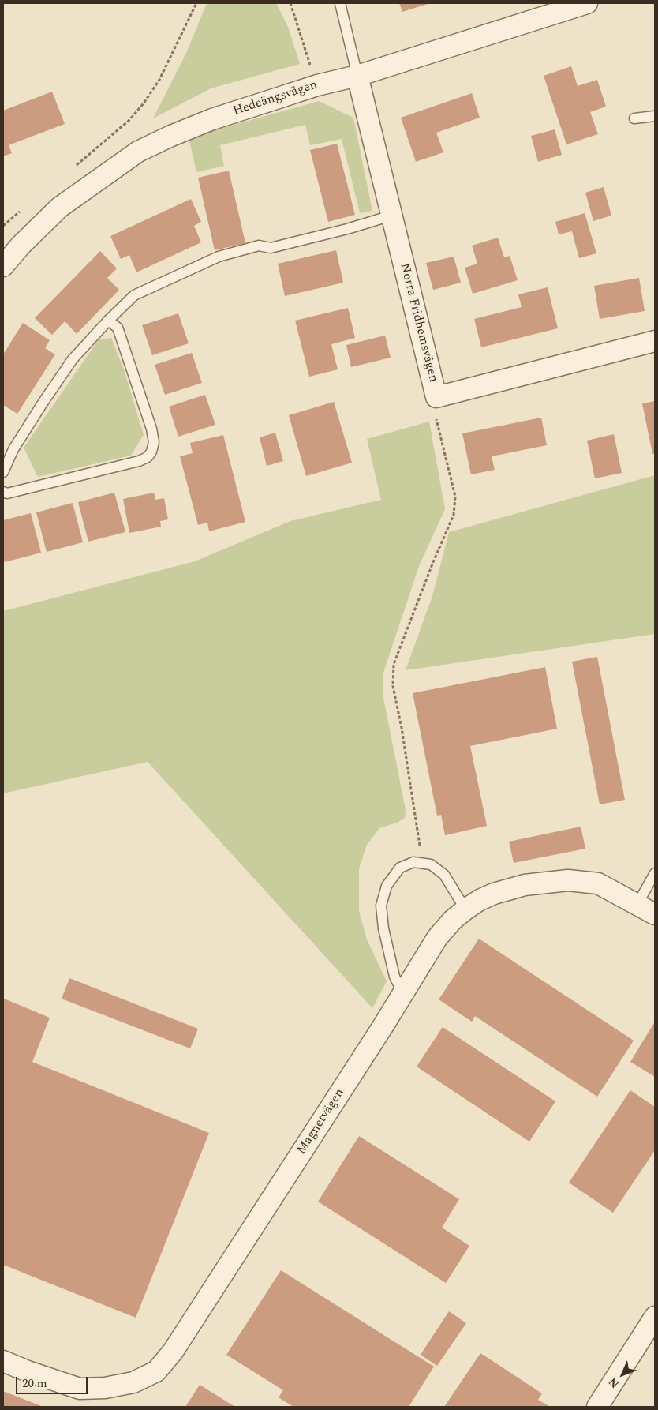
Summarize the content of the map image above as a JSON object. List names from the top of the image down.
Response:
{
  "streets": {
    "street": ["Hedeängsvägen", "Norra Fridhemsvägen", "Magnetvägen"]
  },
  "crossings": [
    ["Hedeängsvägen", "Norra Fridhemsvägen"]
  ],
  "scale_bar": "20 m",
  "north": "bottom left"
}
